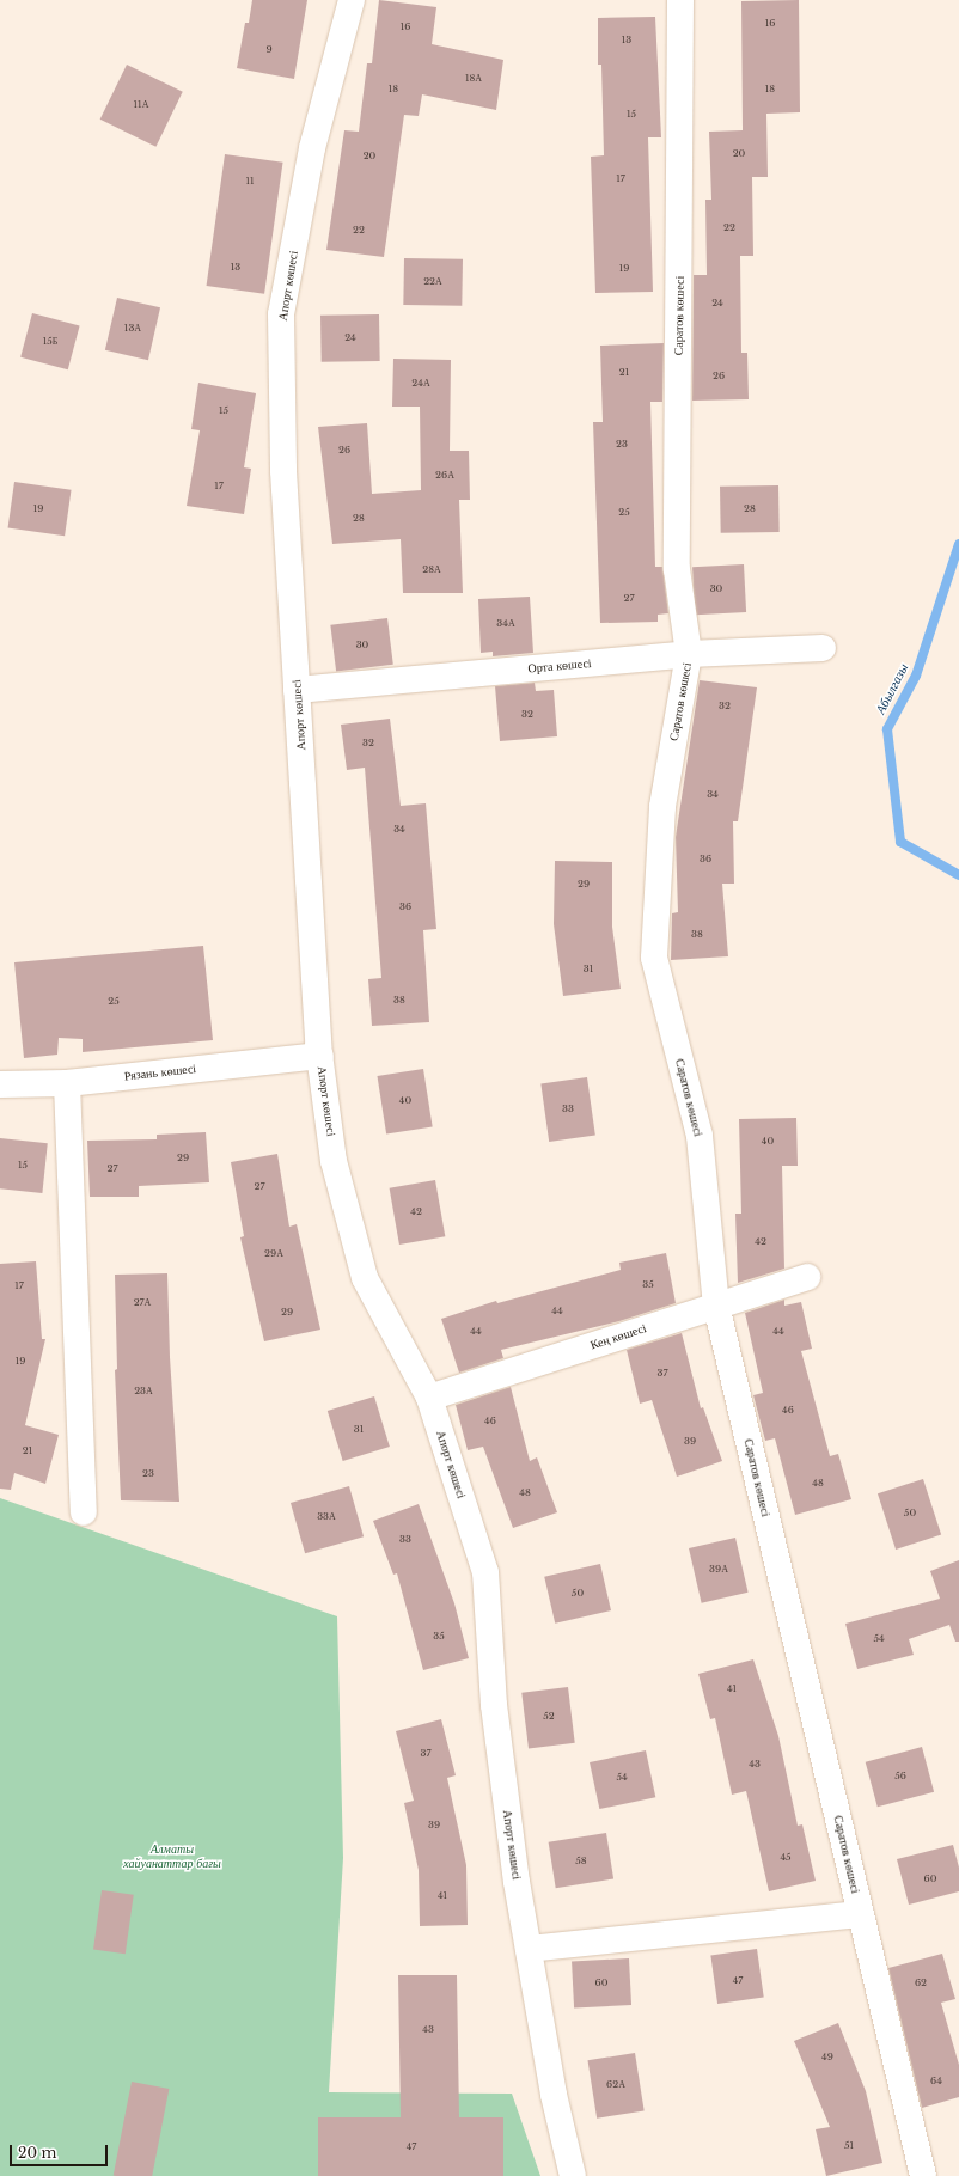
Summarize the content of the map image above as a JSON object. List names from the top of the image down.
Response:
{
  "streets": {
    "street": [
      "Апорт көшесі",
      "Саратов көшесі",
      "Орта көшесі",
      "Рязань көшесі",
      "Кең көшесі"
    ]
  },
  "crossings": [
    ["Апорт көшесі", "Орта көшесі"],
    ["Апорт көшесі", "Рязань көшесі"],
    ["Апорт көшесі", "Кең көшесі"],
    ["Саратов көшесі", "Орта көшесі"],
    ["Саратов көшесі", "Кең көшесі"]
  ],
  "water": ["Абылгазы"],
  "parks": ["Алматы хайуанаттар бағы"],
  "house_numbers": [
    "16",
    "16",
    "13",
    "9",
    "18А",
    "18",
    "18",
    "11А",
    "15",
    "20",
    "20",
    "17",
    "11",
    "22",
    "22",
    "13",
    "19",
    "22А",
    "24",
    "13А",
    "24",
    "15Б",
    "21",
    "26",
    "24А",
    "15",
    "23",
    "26",
    "26А",
    "17",
    "19",
    "28",
    "25",
    "28",
    "28А",
    "30",
    "27",
    "34А",
    "30",
    "32",
    "32",
    "32",
    "34",
    "34",
    "36",
    "29",
    "36",
    "38",
    "31",
    "38",
    "25",
    "40",
    "33",
    "40",
    "29",
    "15",
    "27",
    "27",
    "42",
    "42",
    "29А",
    "35",
    "17",
    "27А",
    "44",
    "29",
    "44",
    "44",
    "19",
    "37",
    "23А",
    "46",
    "46",
    "31",
    "39",
    "21",
    "23",
    "48",
    "48",
    "50",
    "33А",
    "33",
    "39А",
    "50",
    "35",
    "54",
    "41",
    "52",
    "37",
    "43",
    "56",
    "54",
    "39",
    "45",
    "58",
    "60",
    "41",
    "47",
    "60",
    "62",
    "43",
    "49",
    "64",
    "62А",
    "51",
    "47"
  ],
  "scale_bar": "20 m"
}
